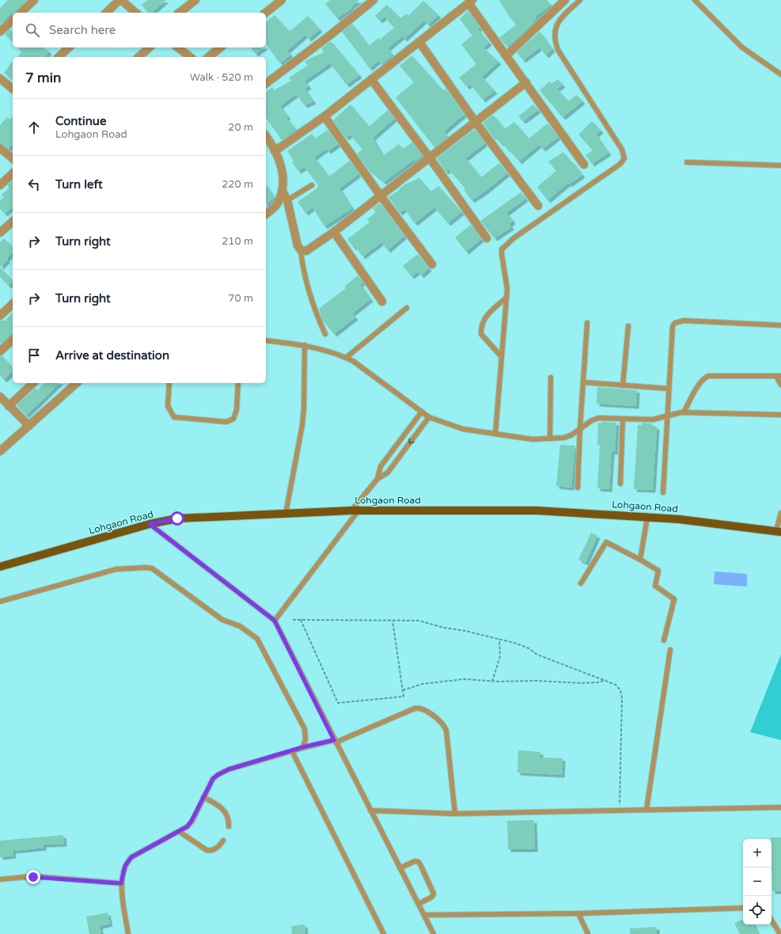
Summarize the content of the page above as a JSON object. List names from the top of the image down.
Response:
{
  "streets": {
    "main road": ["Lohgaon Road"]
  },
  "page": {
    "search": "Search here",
    "heading": ["7 min", "Walk · 520 m"],
    "list": [
      ["Continue", "Lohgaon Road", "20 m"],
      ["Turn left", "220 m"],
      ["Turn right", "210 m"],
      ["Turn right", "70 m"],
      "Arrive at destination"
    ],
    "map_buttons": ["+", "−"]
  }
}
